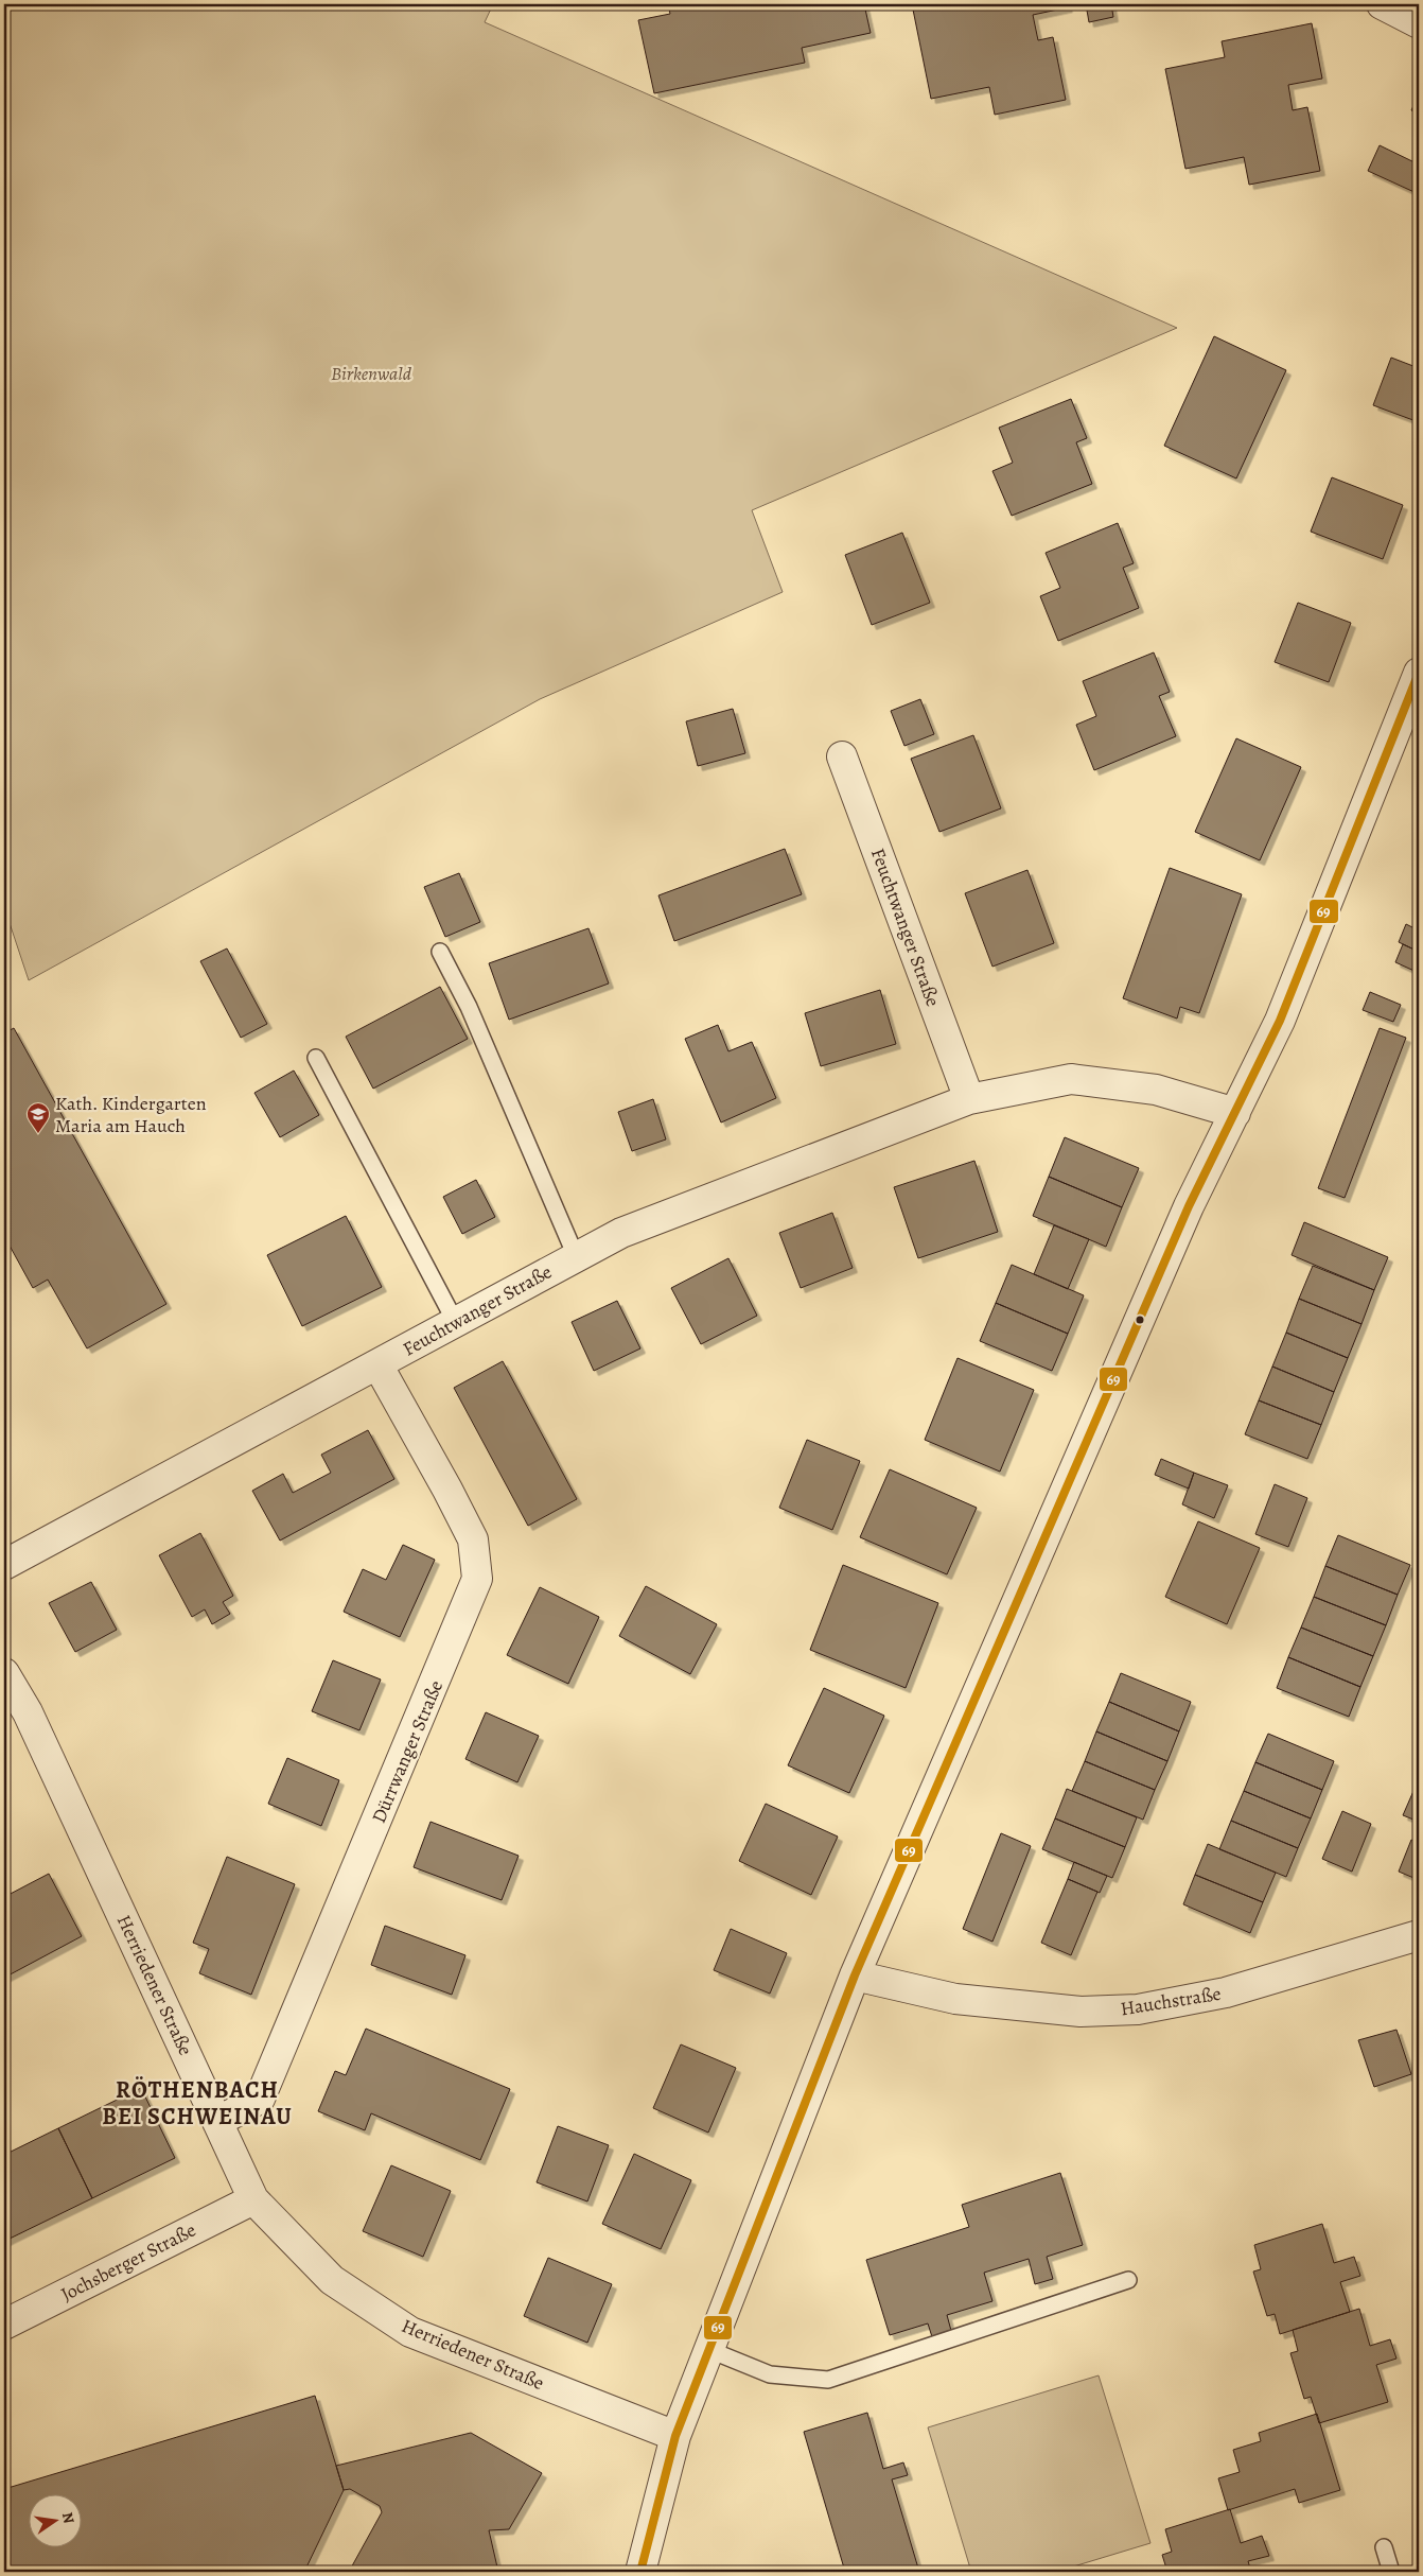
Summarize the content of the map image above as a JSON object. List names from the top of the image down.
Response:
{
  "streets": {
    "street": [
      "Feuchtwanger Straße",
      "Dürrwanger Straße",
      "Herriedener Straße",
      "Hauchstraße",
      "Jochsberger Straße"
    ]
  },
  "crossings": [
    ["Feuchtwanger Straße", "Dürrwanger Straße"],
    ["Dürrwanger Straße", "Herriedener Straße"],
    ["Herriedener Straße", "Jochsberger Straße"]
  ],
  "districts": ["RÖTHENBACH BEI SCHWEINAU"],
  "parks": ["Birkenwald"],
  "places": {
    "school or university": ["Kath. Kindergarten Maria am Hauch"]
  },
  "lines": ["transit line 69"],
  "north": "right"
}
